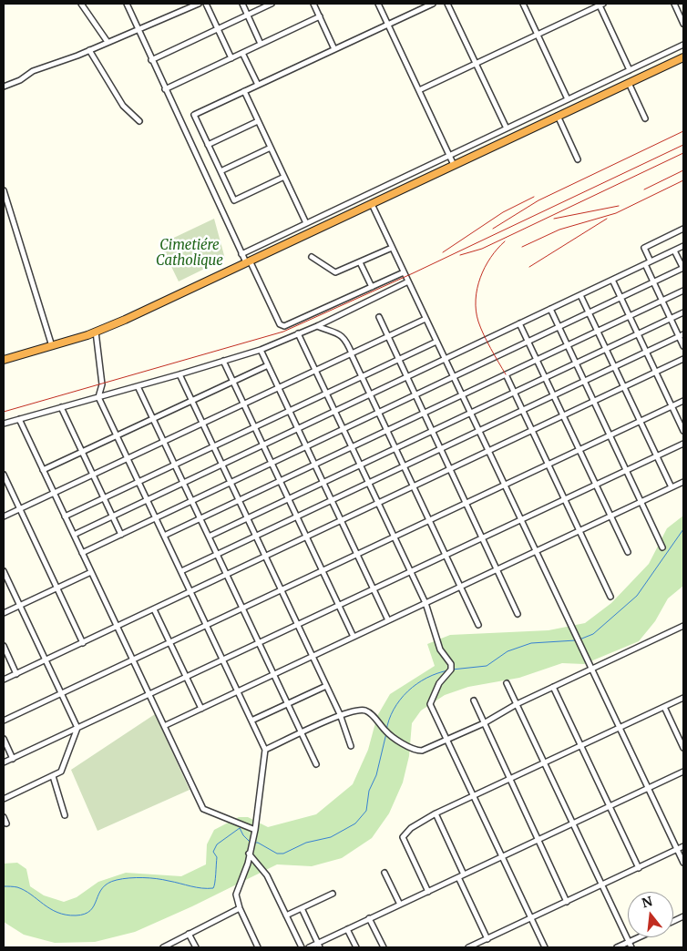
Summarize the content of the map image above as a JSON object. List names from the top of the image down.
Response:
{
  "parks": ["Cimetiére Catholique"],
  "north": "top"
}
